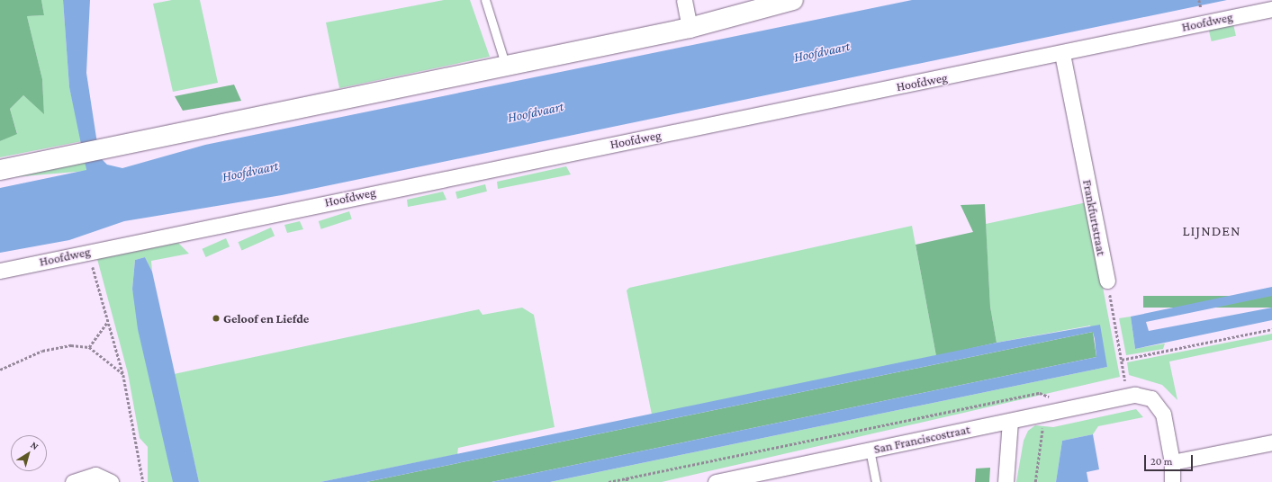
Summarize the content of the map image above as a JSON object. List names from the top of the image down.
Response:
{
  "streets": {
    "street": ["Hoofdweg", "Frankfurtstraat", "San Franciscostraat"]
  },
  "crossings": [
    ["Hoofdweg", "Frankfurtstraat"]
  ],
  "districts": ["LIJNDEN"],
  "water": ["Hoofdvaart"],
  "places": ["Geloof en Liefde"],
  "scale_bar": "20 m",
  "north": "top right"
}
